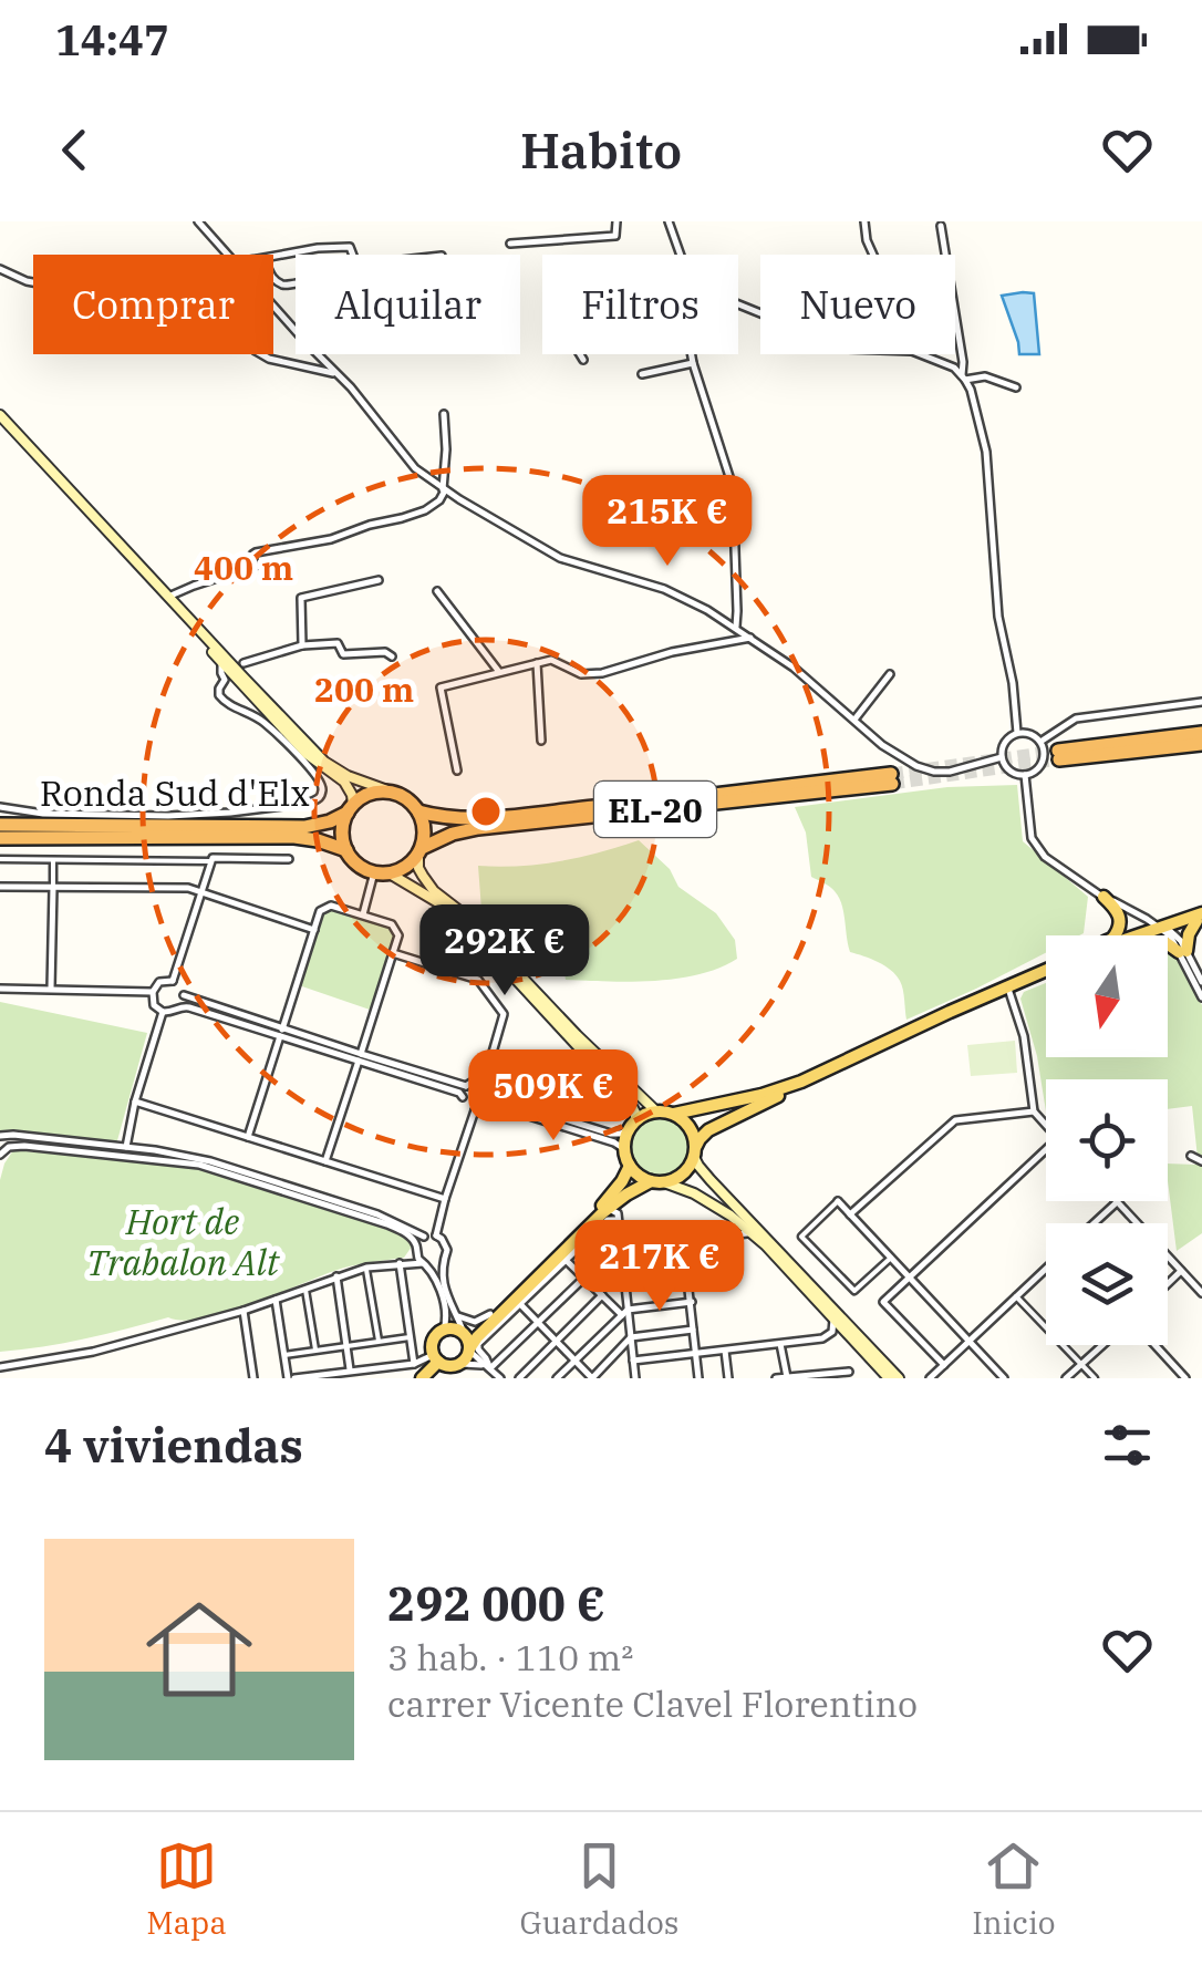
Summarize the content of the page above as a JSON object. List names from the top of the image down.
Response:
{
  "streets": {
    "highway": ["Ronda Sud d'Elx", "EL-20"]
  },
  "crossings": [
    ["Ronda Sud d'Elx", "EL-20"]
  ],
  "parks": ["Hort de Trabalon Alt"],
  "north": "bottom",
  "page": {
    "status": "14:47",
    "header": "Habito",
    "chip": [
      "Comprar",
      "Alquilar",
      "Filtros",
      "Nuevo"
    ],
    "price": [
      "215K €",
      "292K €",
      "509K €",
      "217K €"
    ],
    "heading": "4 viviendas",
    "list": [
      {
        "name": "292 000 €",
        "note": "3 hab. · 110 m² · carrer Vicente Clavel Florentino"
      }
    ],
    "tabs": ["Mapa", "Guardados", "Inicio"]
  },
  "rings": ["400 m", "200 m"]
}
